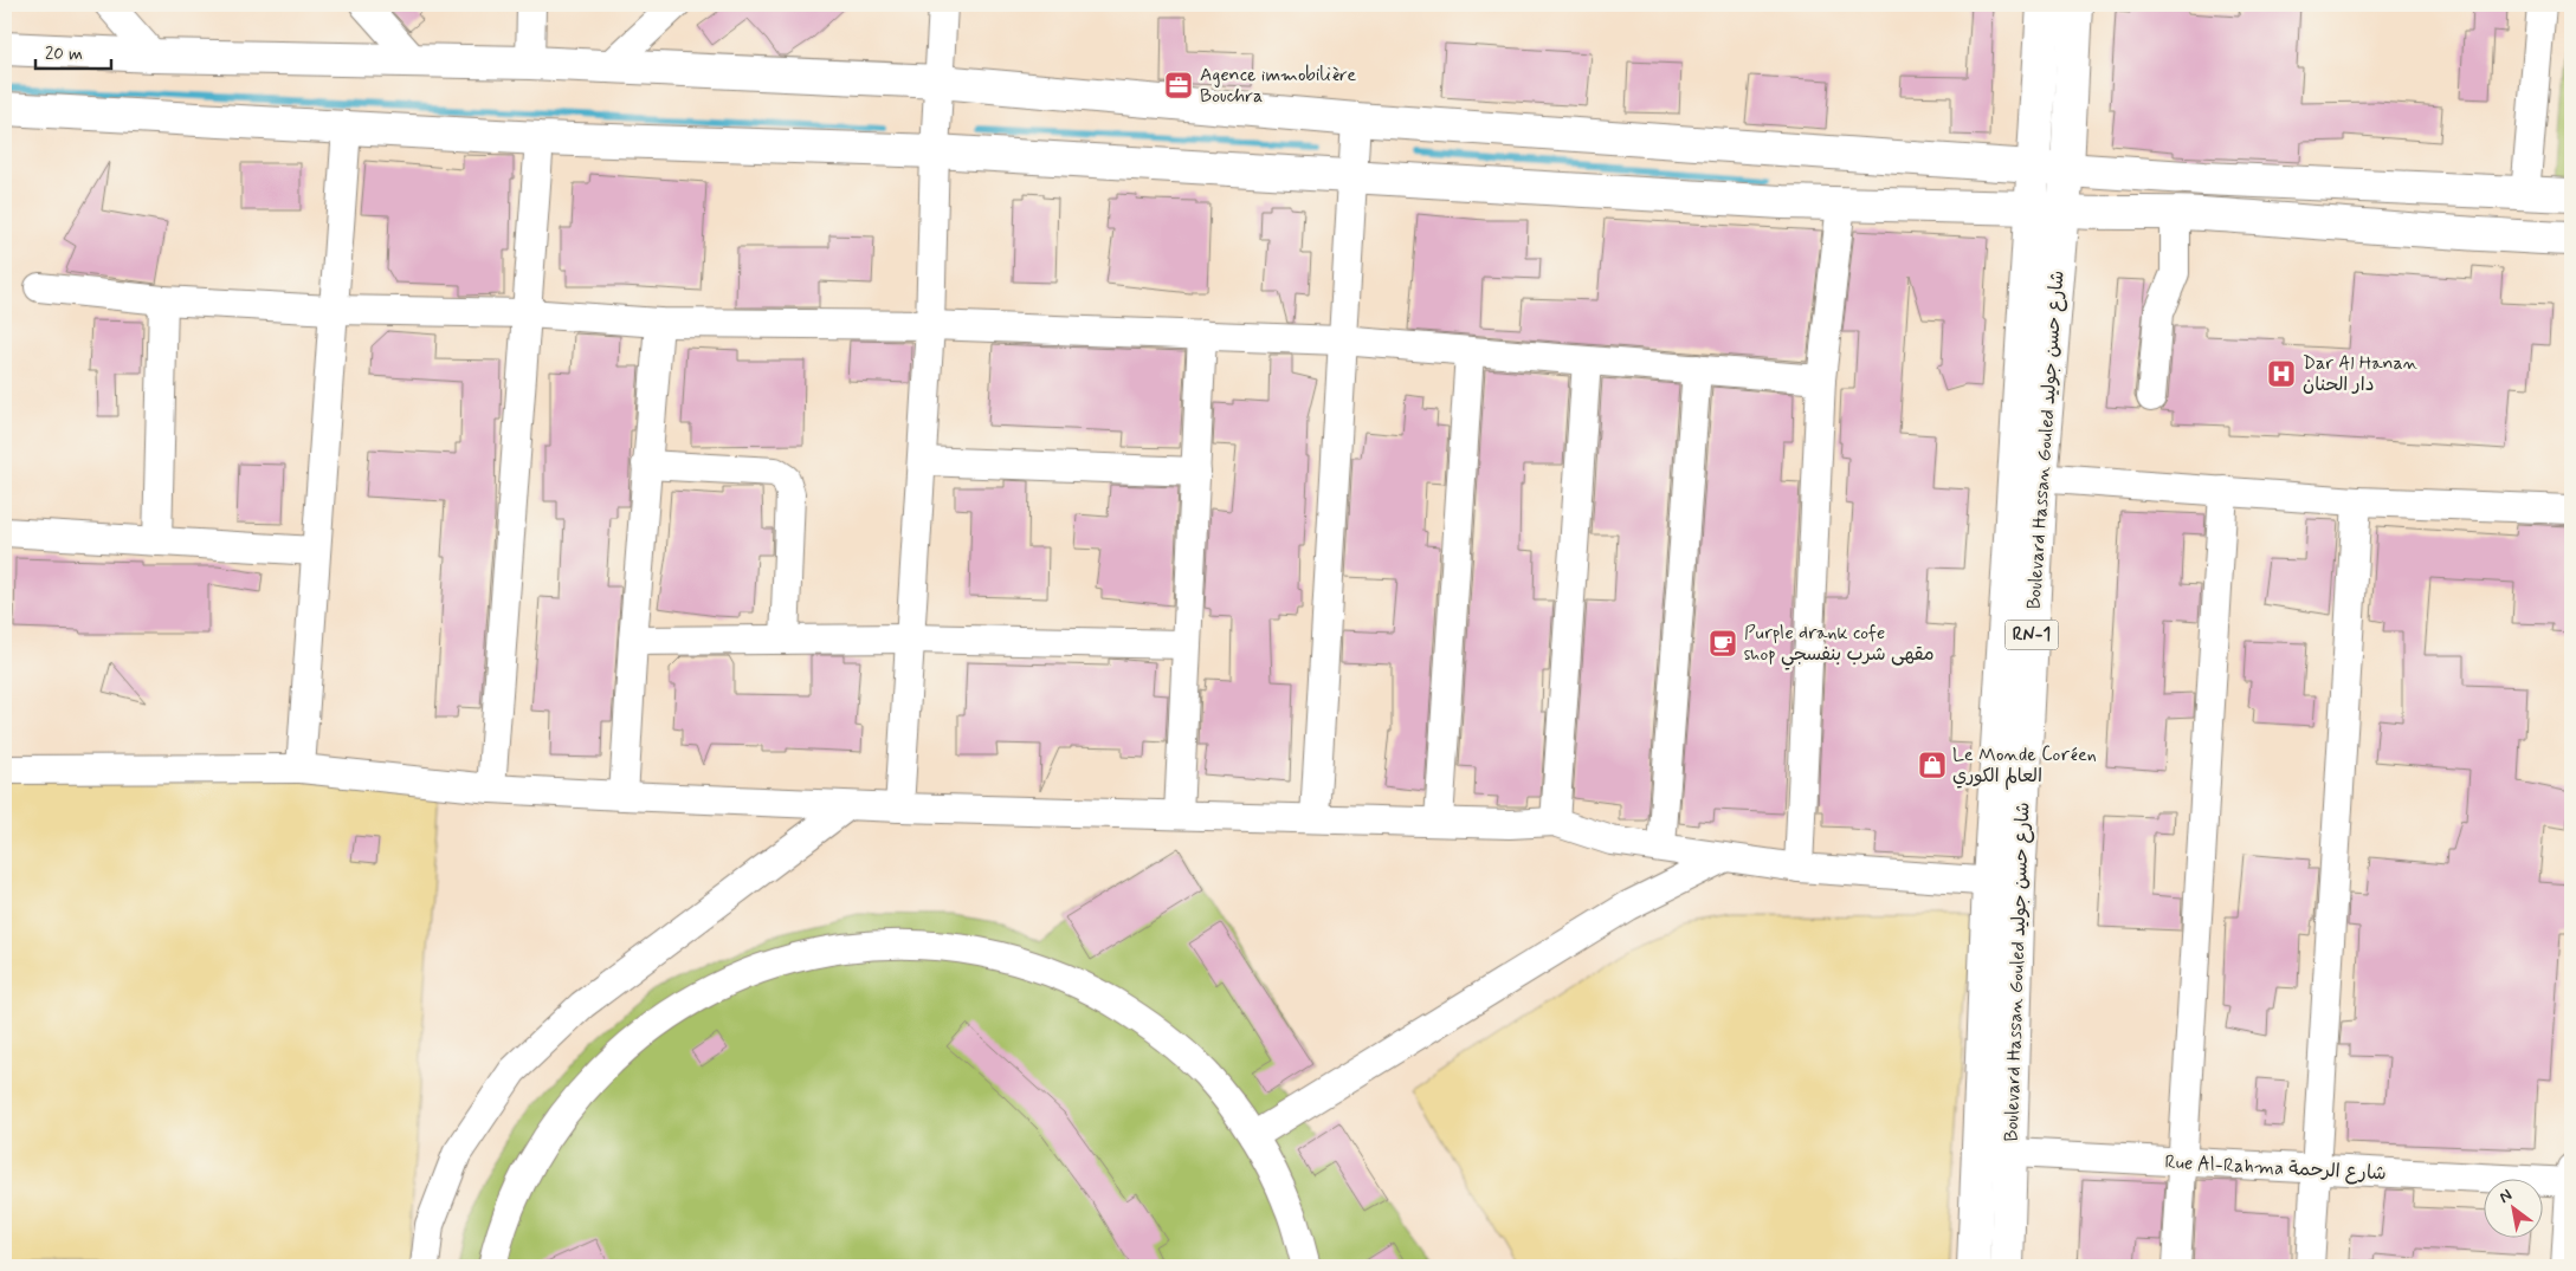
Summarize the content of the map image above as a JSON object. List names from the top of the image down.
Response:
{
  "streets": {
    "main road": ["Boulevard Hassan Gouled شارع حسن جوليد", "RN-1"],
    "street": ["Rue Al-Rahma شارع الرحمة"]
  },
  "crossings": [
    ["Boulevard Hassan Gouled شارع حسن جوليد", "Rue Al-Rahma شارع الرحمة"]
  ],
  "places": {
    "office": ["Agence immobilière Bouchra"],
    "hospital": ["Dar Al Hanan دار الحنان"],
    "cafe": ["Purple drank cofe shop مقهى شرب بنفسجي"],
    "shop": ["Le Monde Coréen العالم الكوري"]
  },
  "scale_bar": "20 m",
  "north": "top left"
}
